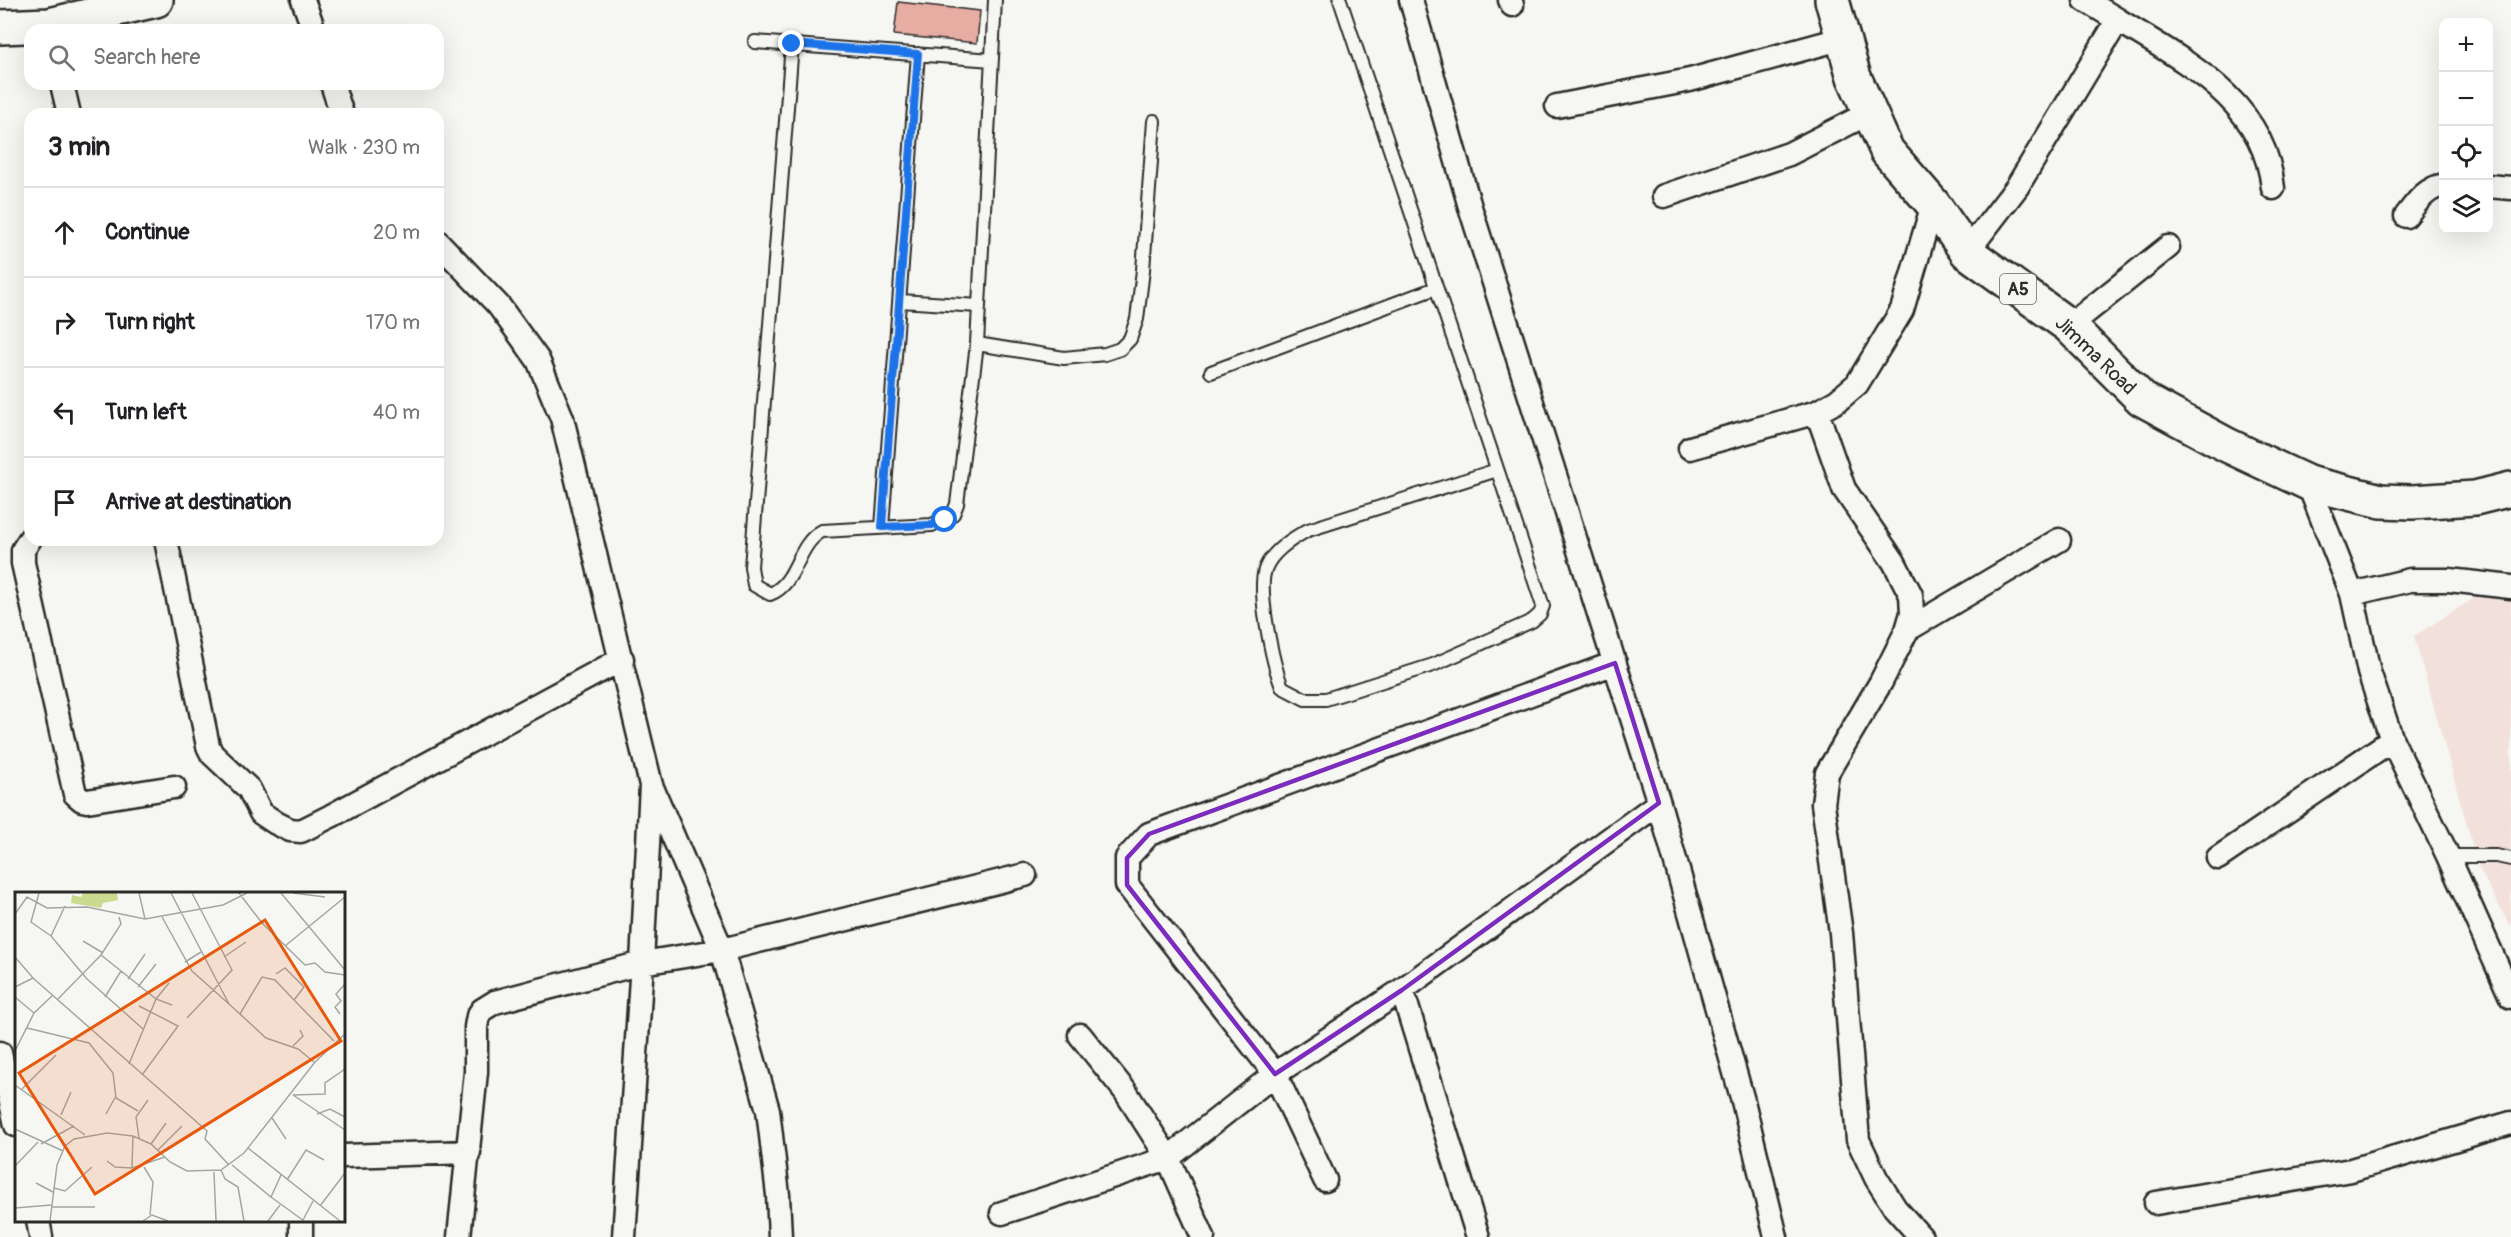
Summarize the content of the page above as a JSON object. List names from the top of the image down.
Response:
{
  "streets": {
    "highway": ["A5", "Jimma Road"]
  },
  "page": {
    "map_buttons": ["+", "−"],
    "search": "Search here",
    "heading": ["3 min", "Walk · 230 m"],
    "list": [
      ["Continue", "20 m"],
      ["Turn right", "170 m"],
      ["Turn left", "40 m"],
      "Arrive at destination"
    ]
  }
}
